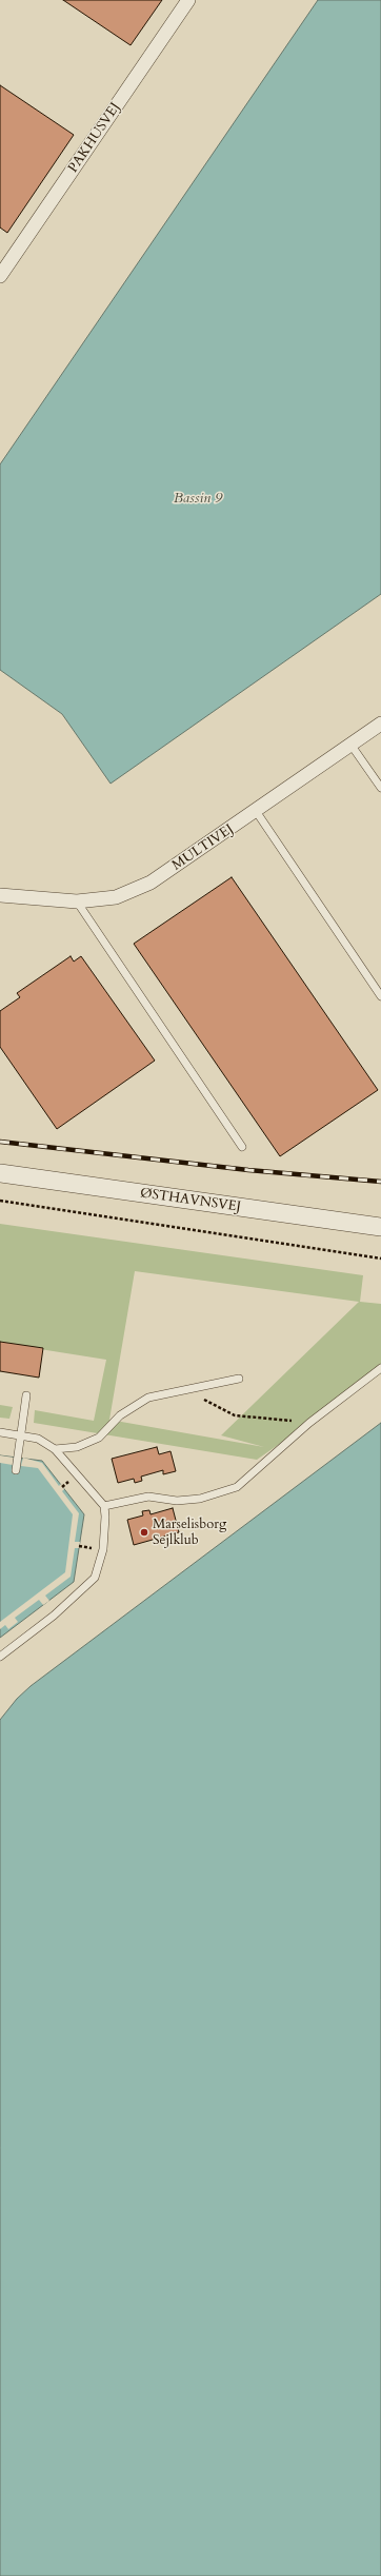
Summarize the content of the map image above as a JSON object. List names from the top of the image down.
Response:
{
  "streets": {
    "street": ["PAKHUSVEJ", "MULTIVEJ", "ØSTHAVNSVEJ"]
  },
  "water": ["Bassin 9"],
  "places": ["Marselisborg Sejlklub"]
}
